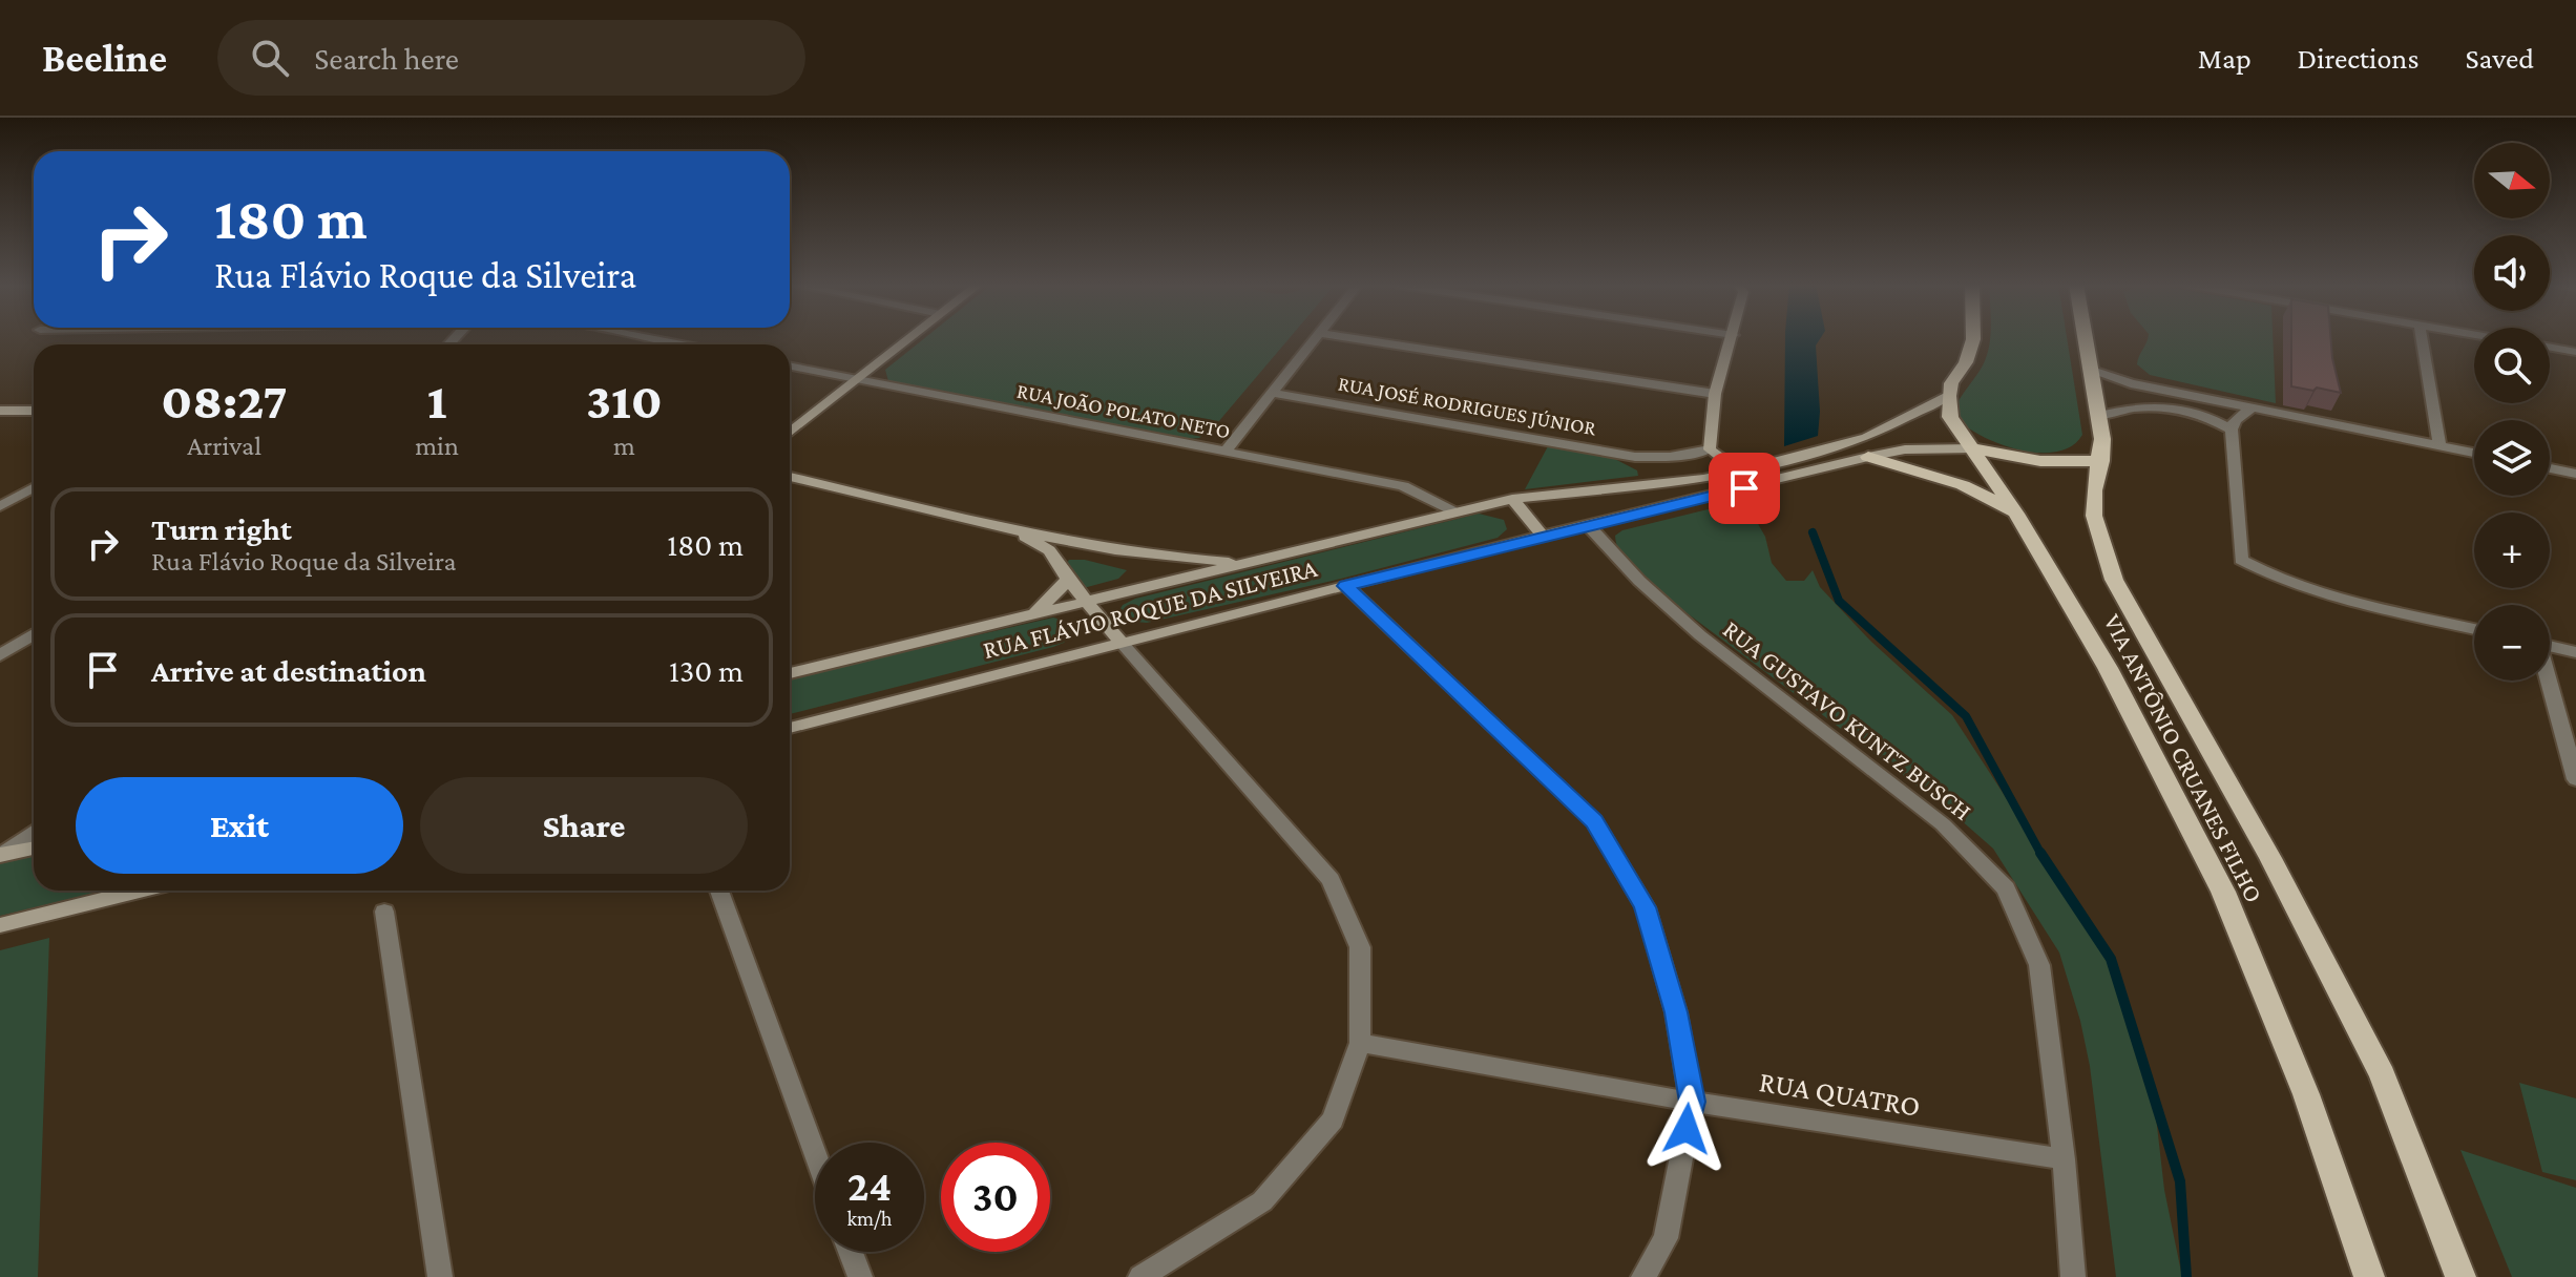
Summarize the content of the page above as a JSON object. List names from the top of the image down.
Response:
{
  "streets": {
    "main road": ["VIA ANTÔNIO CRUANES FILHO"],
    "street": [
      "RUA JOSÉ RODRIGUES JÚNIOR",
      "RUA JOÃO POLATO NETO",
      "RUA FLÁVIO ROQUE DA SILVEIRA",
      "RUA GUSTAVO KUNTZ BUSCH",
      "RUA QUATRO"
    ]
  },
  "crossings": [
    ["RUA JOÃO POLATO NETO", "RUA FLÁVIO ROQUE DA SILVEIRA"],
    ["RUA FLÁVIO ROQUE DA SILVEIRA", "RUA GUSTAVO KUNTZ BUSCH"],
    ["RUA FLÁVIO ROQUE DA SILVEIRA", "VIA ANTÔNIO CRUANES FILHO"],
    ["RUA GUSTAVO KUNTZ BUSCH", "RUA QUATRO"]
  ],
  "north": "right",
  "page": {
    "header": "Beeline",
    "search": "Search here",
    "nav": ["Map", "Directions", "Saved"],
    "map_buttons": ["+", "−"],
    "turn": ["180 m", "Rua Flávio Roque da Silveira"],
    "eta": [
      "08:27",
      "Arrival",
      "1",
      "min",
      "310",
      "m"
    ],
    "list": [
      {
        "name": "Turn right",
        "note": "Rua Flávio Roque da Silveira",
        "value": "180 m"
      },
      {
        "name": "Arrive at destination",
        "value": "130 m"
      }
    ],
    "buttons": ["Exit", "Share"],
    "speed": "24 km/h",
    "limit": "30"
  }
}
